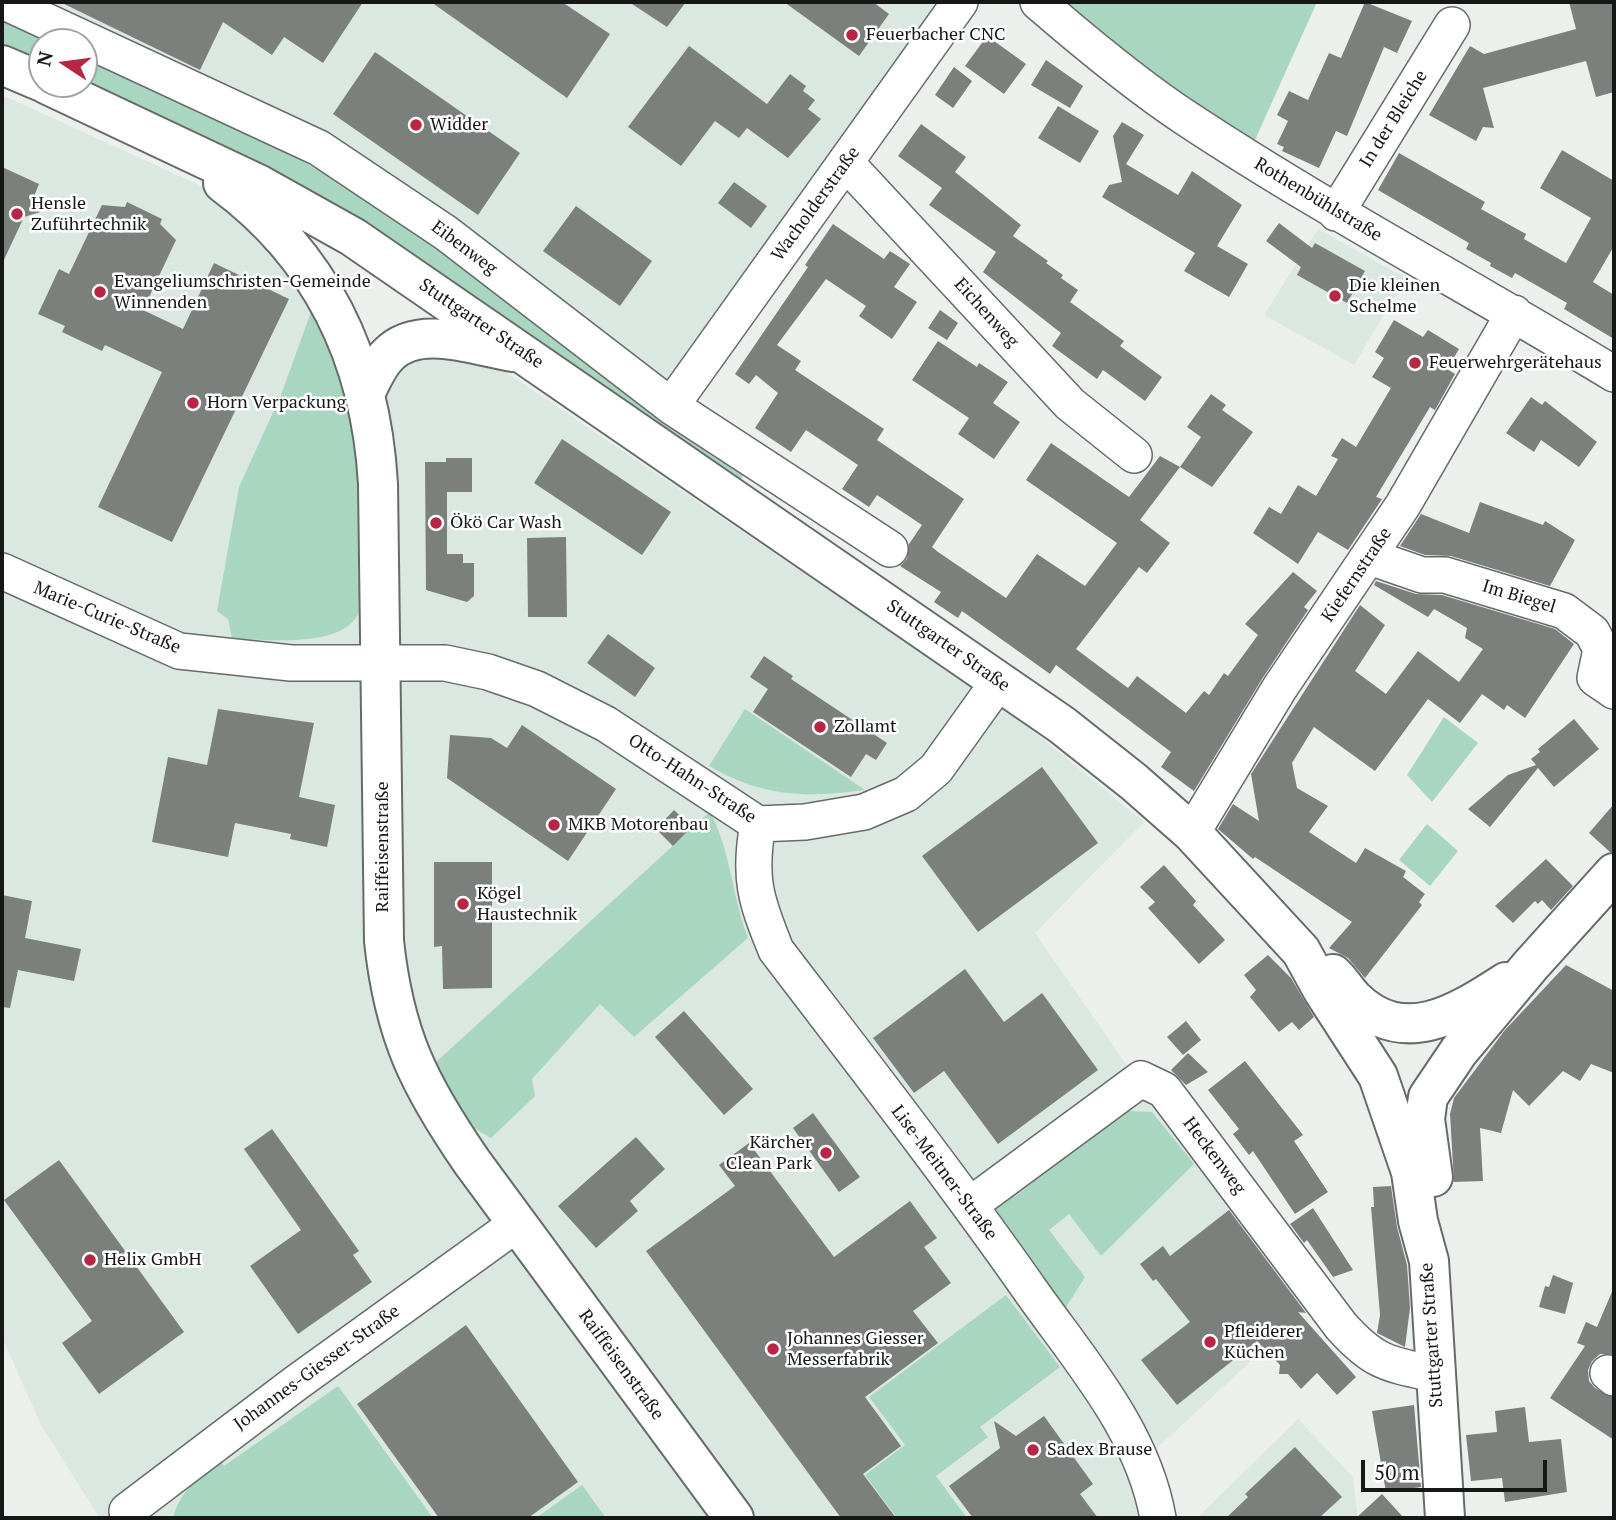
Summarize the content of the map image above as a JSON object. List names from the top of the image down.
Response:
{
  "streets": {
    "main road": ["Stuttgarter Straße", "Raiffeisenstraße"],
    "street": [
      "In der Bleiche",
      "Rothenbühlstraße",
      "Wacholderstraße",
      "Eibenweg",
      "Eichenweg",
      "Kiefernstraße",
      "Im Biegel",
      "Marie-Curie-Straße",
      "Otto-Hahn-Straße",
      "Heckenweg",
      "Lise-Meitner-Straße",
      "Johannes-Giesser-Straße"
    ]
  },
  "crossings": [
    ["In der Bleiche", "Rothenbühlstraße"],
    ["Rothenbühlstraße", "Kiefernstraße"],
    ["Wacholderstraße", "Eibenweg"],
    ["Wacholderstraße", "Eichenweg"],
    ["Stuttgarter Straße", "Kiefernstraße"],
    ["Stuttgarter Straße", "Otto-Hahn-Straße"],
    ["Stuttgarter Straße", "Raiffeisenstraße"],
    ["Stuttgarter Straße", "Heckenweg"],
    ["Kiefernstraße", "Im Biegel"],
    ["Marie-Curie-Straße", "Otto-Hahn-Straße"],
    ["Marie-Curie-Straße", "Raiffeisenstraße"],
    ["Otto-Hahn-Straße", "Raiffeisenstraße"],
    ["Otto-Hahn-Straße", "Lise-Meitner-Straße"],
    ["Raiffeisenstraße", "Johannes-Giesser-Straße"],
    ["Heckenweg", "Lise-Meitner-Straße"]
  ],
  "places": [
    "Feuerbacher CNC",
    "Widder",
    "Hensle Zuführtechnik",
    "Evangeliumschristen-Gemeinde Winnenden",
    "Die kleinen Schelme",
    "Feuerwehrgerätehaus",
    "Horn Verpackung",
    "Ökö Car Wash",
    "Zollamt",
    "MKB Motorenbau",
    "Kögel Haustechnik",
    "Kärcher Clean Park",
    "Helix GmbH",
    "Pfleiderer Küchen",
    "Johannes Giesser Messerfabrik",
    "Sadex Brause"
  ],
  "scale_bar": "50 m",
  "north": "left"
}
